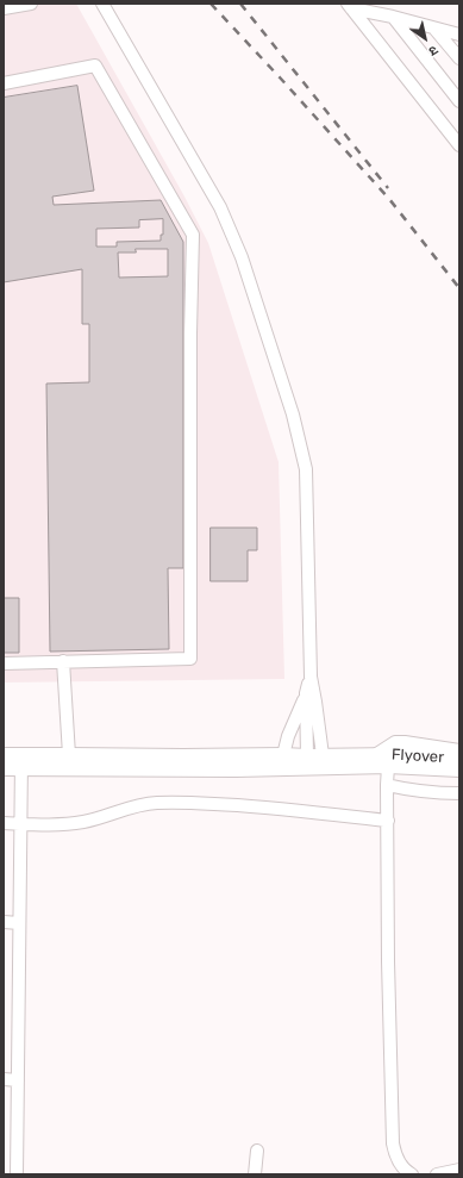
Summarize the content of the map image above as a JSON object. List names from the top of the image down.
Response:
{
  "streets": {
    "main road": ["Flyover"]
  },
  "north": "bottom right"
}
